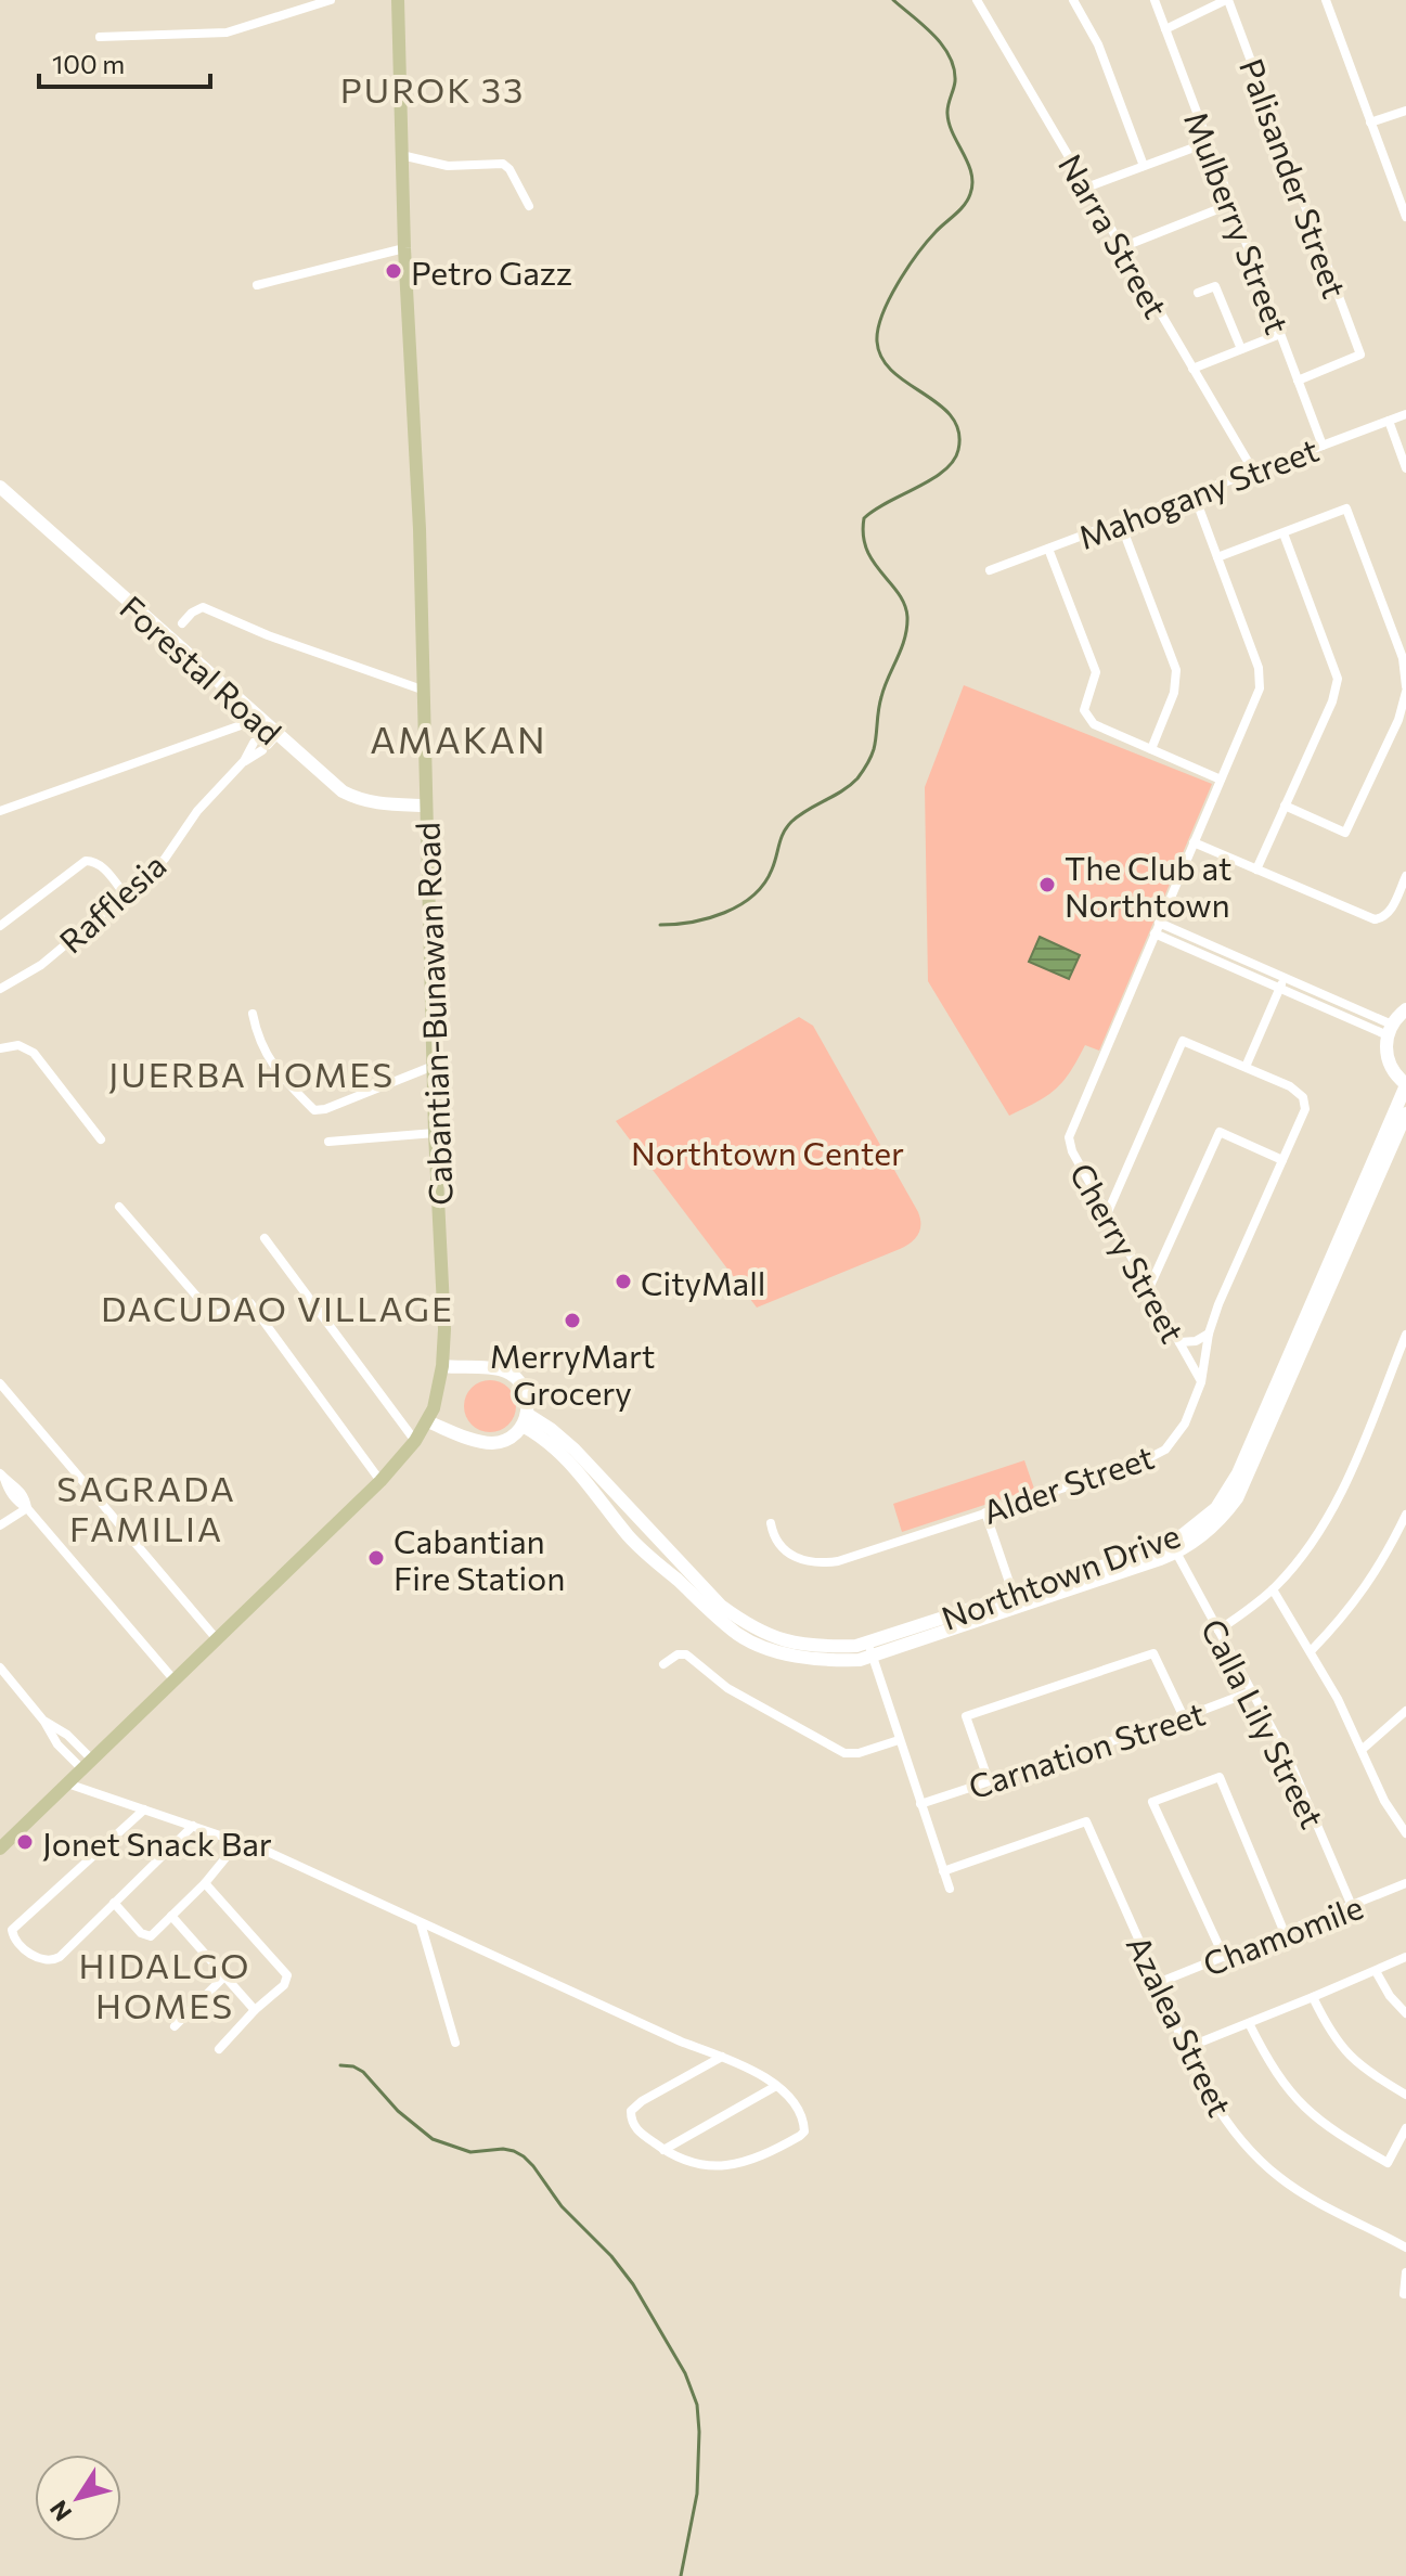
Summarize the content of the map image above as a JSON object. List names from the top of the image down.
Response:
{
  "streets": {
    "main road": ["Cabantian-Bunawan Road"],
    "street": [
      "Palisander Street",
      "Mulberry Street",
      "Narra Street",
      "Mahogany Street",
      "Forestal Road",
      "Rafflesia",
      "Cherry Street",
      "Alder Street",
      "Northtown Drive",
      "Calla Lily Street",
      "Carnation Street",
      "Chamomile",
      "Azalea Street"
    ]
  },
  "crossings": [
    ["Palisander Street", "Mulberry Street"],
    ["Mulberry Street", "Mahogany Street"],
    ["Narra Street", "Mahogany Street"],
    ["Mahogany Street", "Cherry Street"],
    ["Forestal Road", "Rafflesia"],
    ["Forestal Road", "Cabantian-Bunawan Road"],
    ["Cabantian-Bunawan Road", "Northtown Drive"],
    ["Cherry Street", "Alder Street"],
    ["Northtown Drive", "Calla Lily Street"],
    ["Calla Lily Street", "Carnation Street"],
    ["Calla Lily Street", "Chamomile"],
    ["Chamomile", "Azalea Street"]
  ],
  "districts": [
    "PUROK 33",
    "AMAKAN",
    "JUERBA HOMES",
    "DACUDAO VILLAGE",
    "SAGRADA FAMILIA",
    "HIDALGO HOMES"
  ],
  "parks": ["Northtown Center"],
  "places": [
    "Petro Gazz",
    "The Club at Northtown",
    "CityMall",
    "MerryMart Grocery",
    "Cabantian Fire Station",
    "Jonet Snack Bar"
  ],
  "scale_bar": "100 m",
  "north": "bottom left"
}
